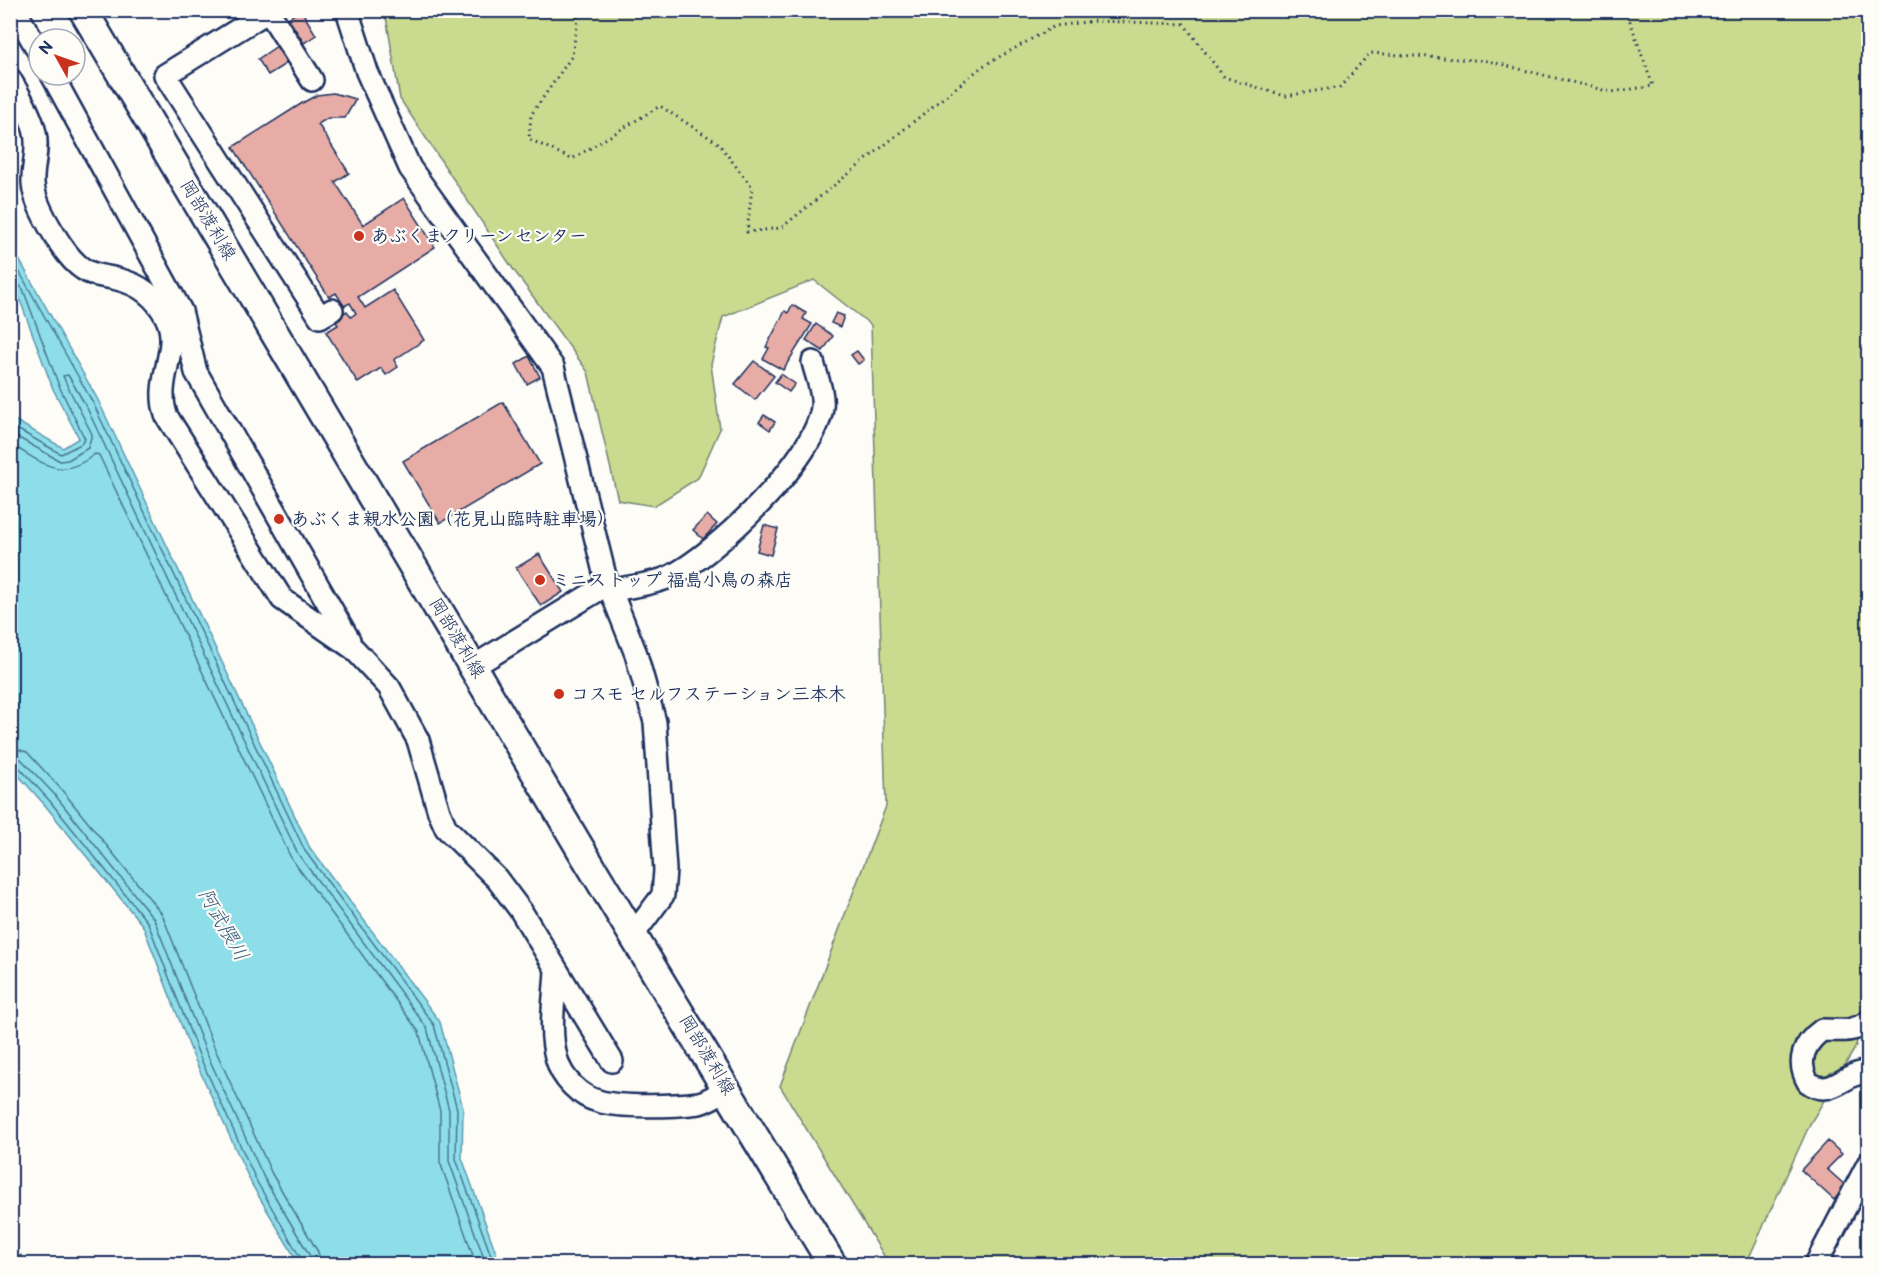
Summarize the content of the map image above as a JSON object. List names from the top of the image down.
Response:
{
  "streets": {
    "main road": ["岡部渡利線"]
  },
  "water": ["阿武隈川"],
  "places": [
    "あぶくまクリーンセンター",
    "あぶくま親水公園（花見山臨時駐車場）",
    "ミニストップ 福島小鳥の森店",
    "コスモ セルフステーション三本木"
  ],
  "north": "top left"
}
